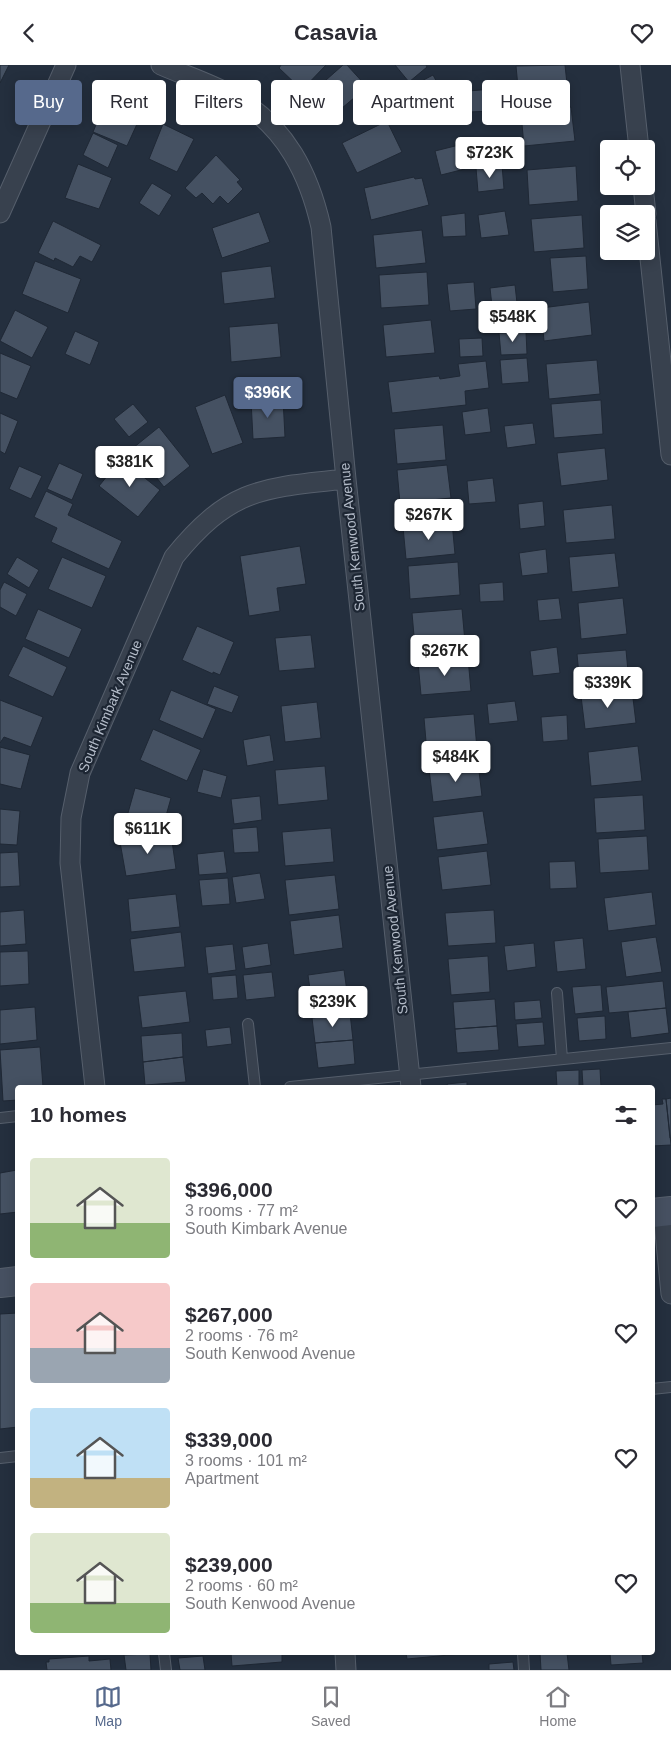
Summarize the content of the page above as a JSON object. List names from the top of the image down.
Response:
{
  "streets": {
    "street": ["South Kenwood Avenue", "South Kimbark Avenue"]
  },
  "crossings": [
    ["South Kenwood Avenue", "South Kimbark Avenue"]
  ],
  "page": {
    "header": "Casavia",
    "chip": [
      "Buy",
      "Rent",
      "Filters",
      "New",
      "Apartment",
      "House"
    ],
    "price": [
      "$723K",
      "$548K",
      "$396K",
      "$381K",
      "$267K",
      "$267K",
      "$339K",
      "$484K",
      "$611K",
      "$239K"
    ],
    "heading": "10 homes",
    "list": [
      {
        "name": "$396,000",
        "note": "3 rooms · 77 m² · South Kimbark Avenue"
      },
      {
        "name": "$267,000",
        "note": "2 rooms · 76 m² · South Kenwood Avenue"
      },
      {
        "name": "$339,000",
        "note": "3 rooms · 101 m² · Apartment"
      },
      {
        "name": "$239,000",
        "note": "2 rooms · 60 m² · South Kenwood Avenue"
      }
    ],
    "tabs": ["Map", "Saved", "Home"]
  }
}
